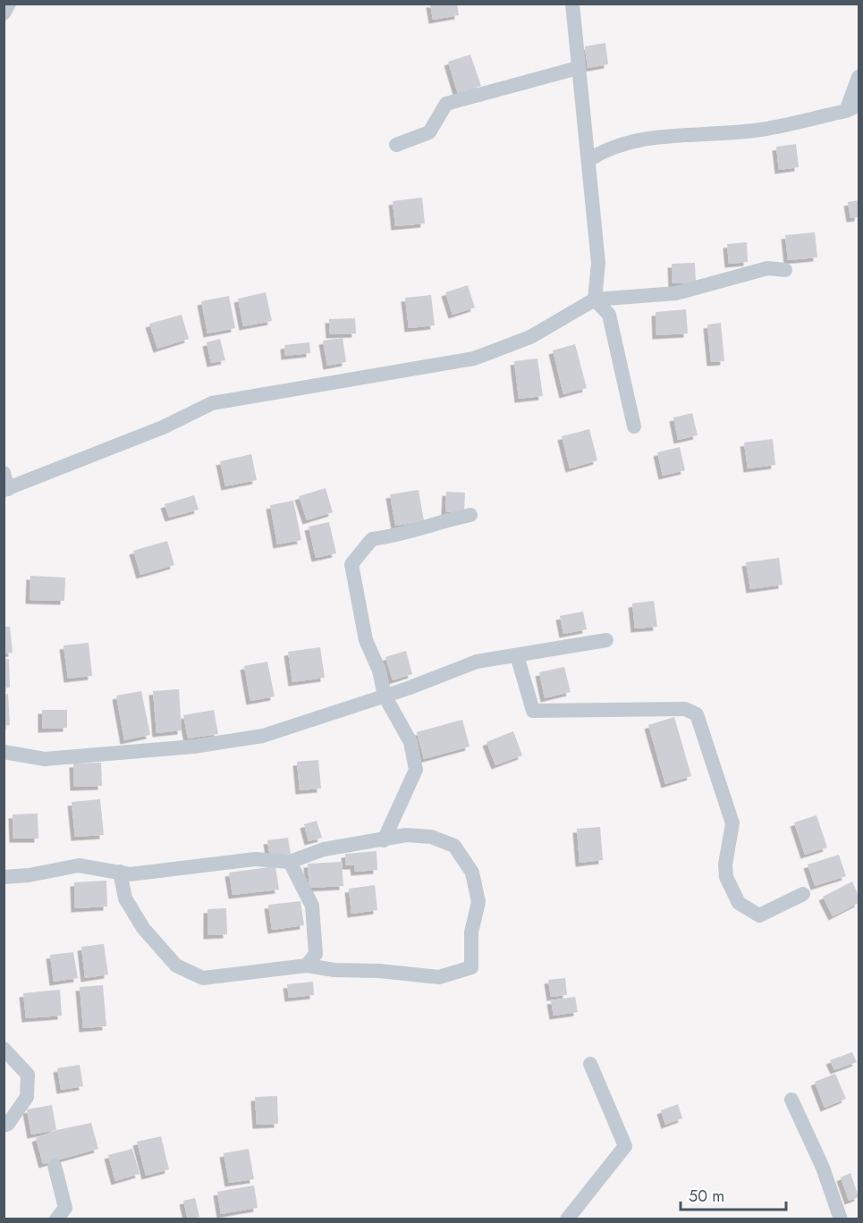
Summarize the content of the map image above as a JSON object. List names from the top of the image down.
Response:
{
  "scale_bar": "50 m"
}
